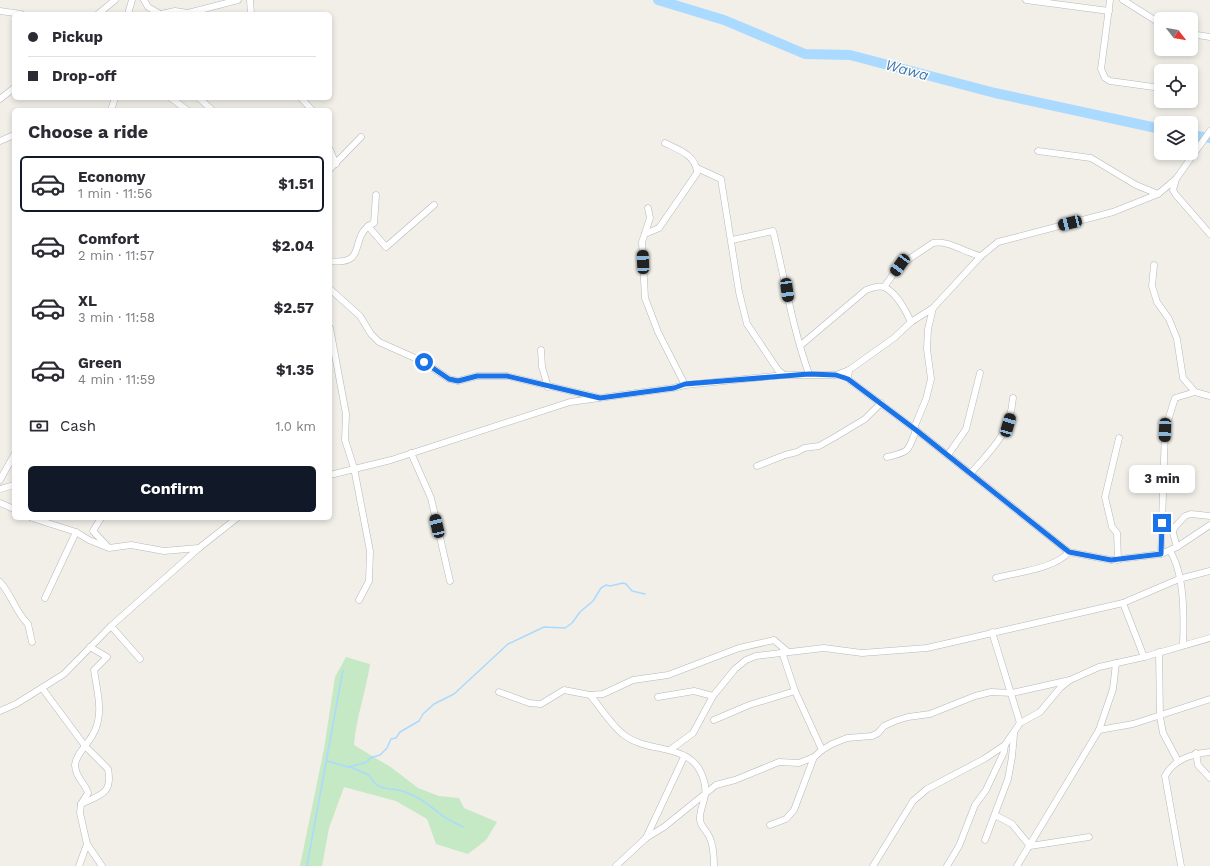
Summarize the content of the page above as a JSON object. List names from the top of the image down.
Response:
{
  "water": ["Wawa"],
  "north": "bottom right",
  "page": {
    "banner": ["Pickup", "Drop-off"],
    "heading": "Choose a ride",
    "list": [
      {
        "name": "Economy",
        "note": "1 min · 11:56",
        "value": "$1.51"
      },
      {
        "name": "Comfort",
        "note": "2 min · 11:57",
        "value": "$2.04"
      },
      {
        "name": "XL",
        "note": "3 min · 11:58",
        "value": "$2.57"
      },
      {
        "name": "Green",
        "note": "4 min · 11:59",
        "value": "$1.35"
      }
    ],
    "pay": ["Cash", "1.0 km"],
    "buttons": "Confirm",
    "bubble": "3 min"
  }
}
